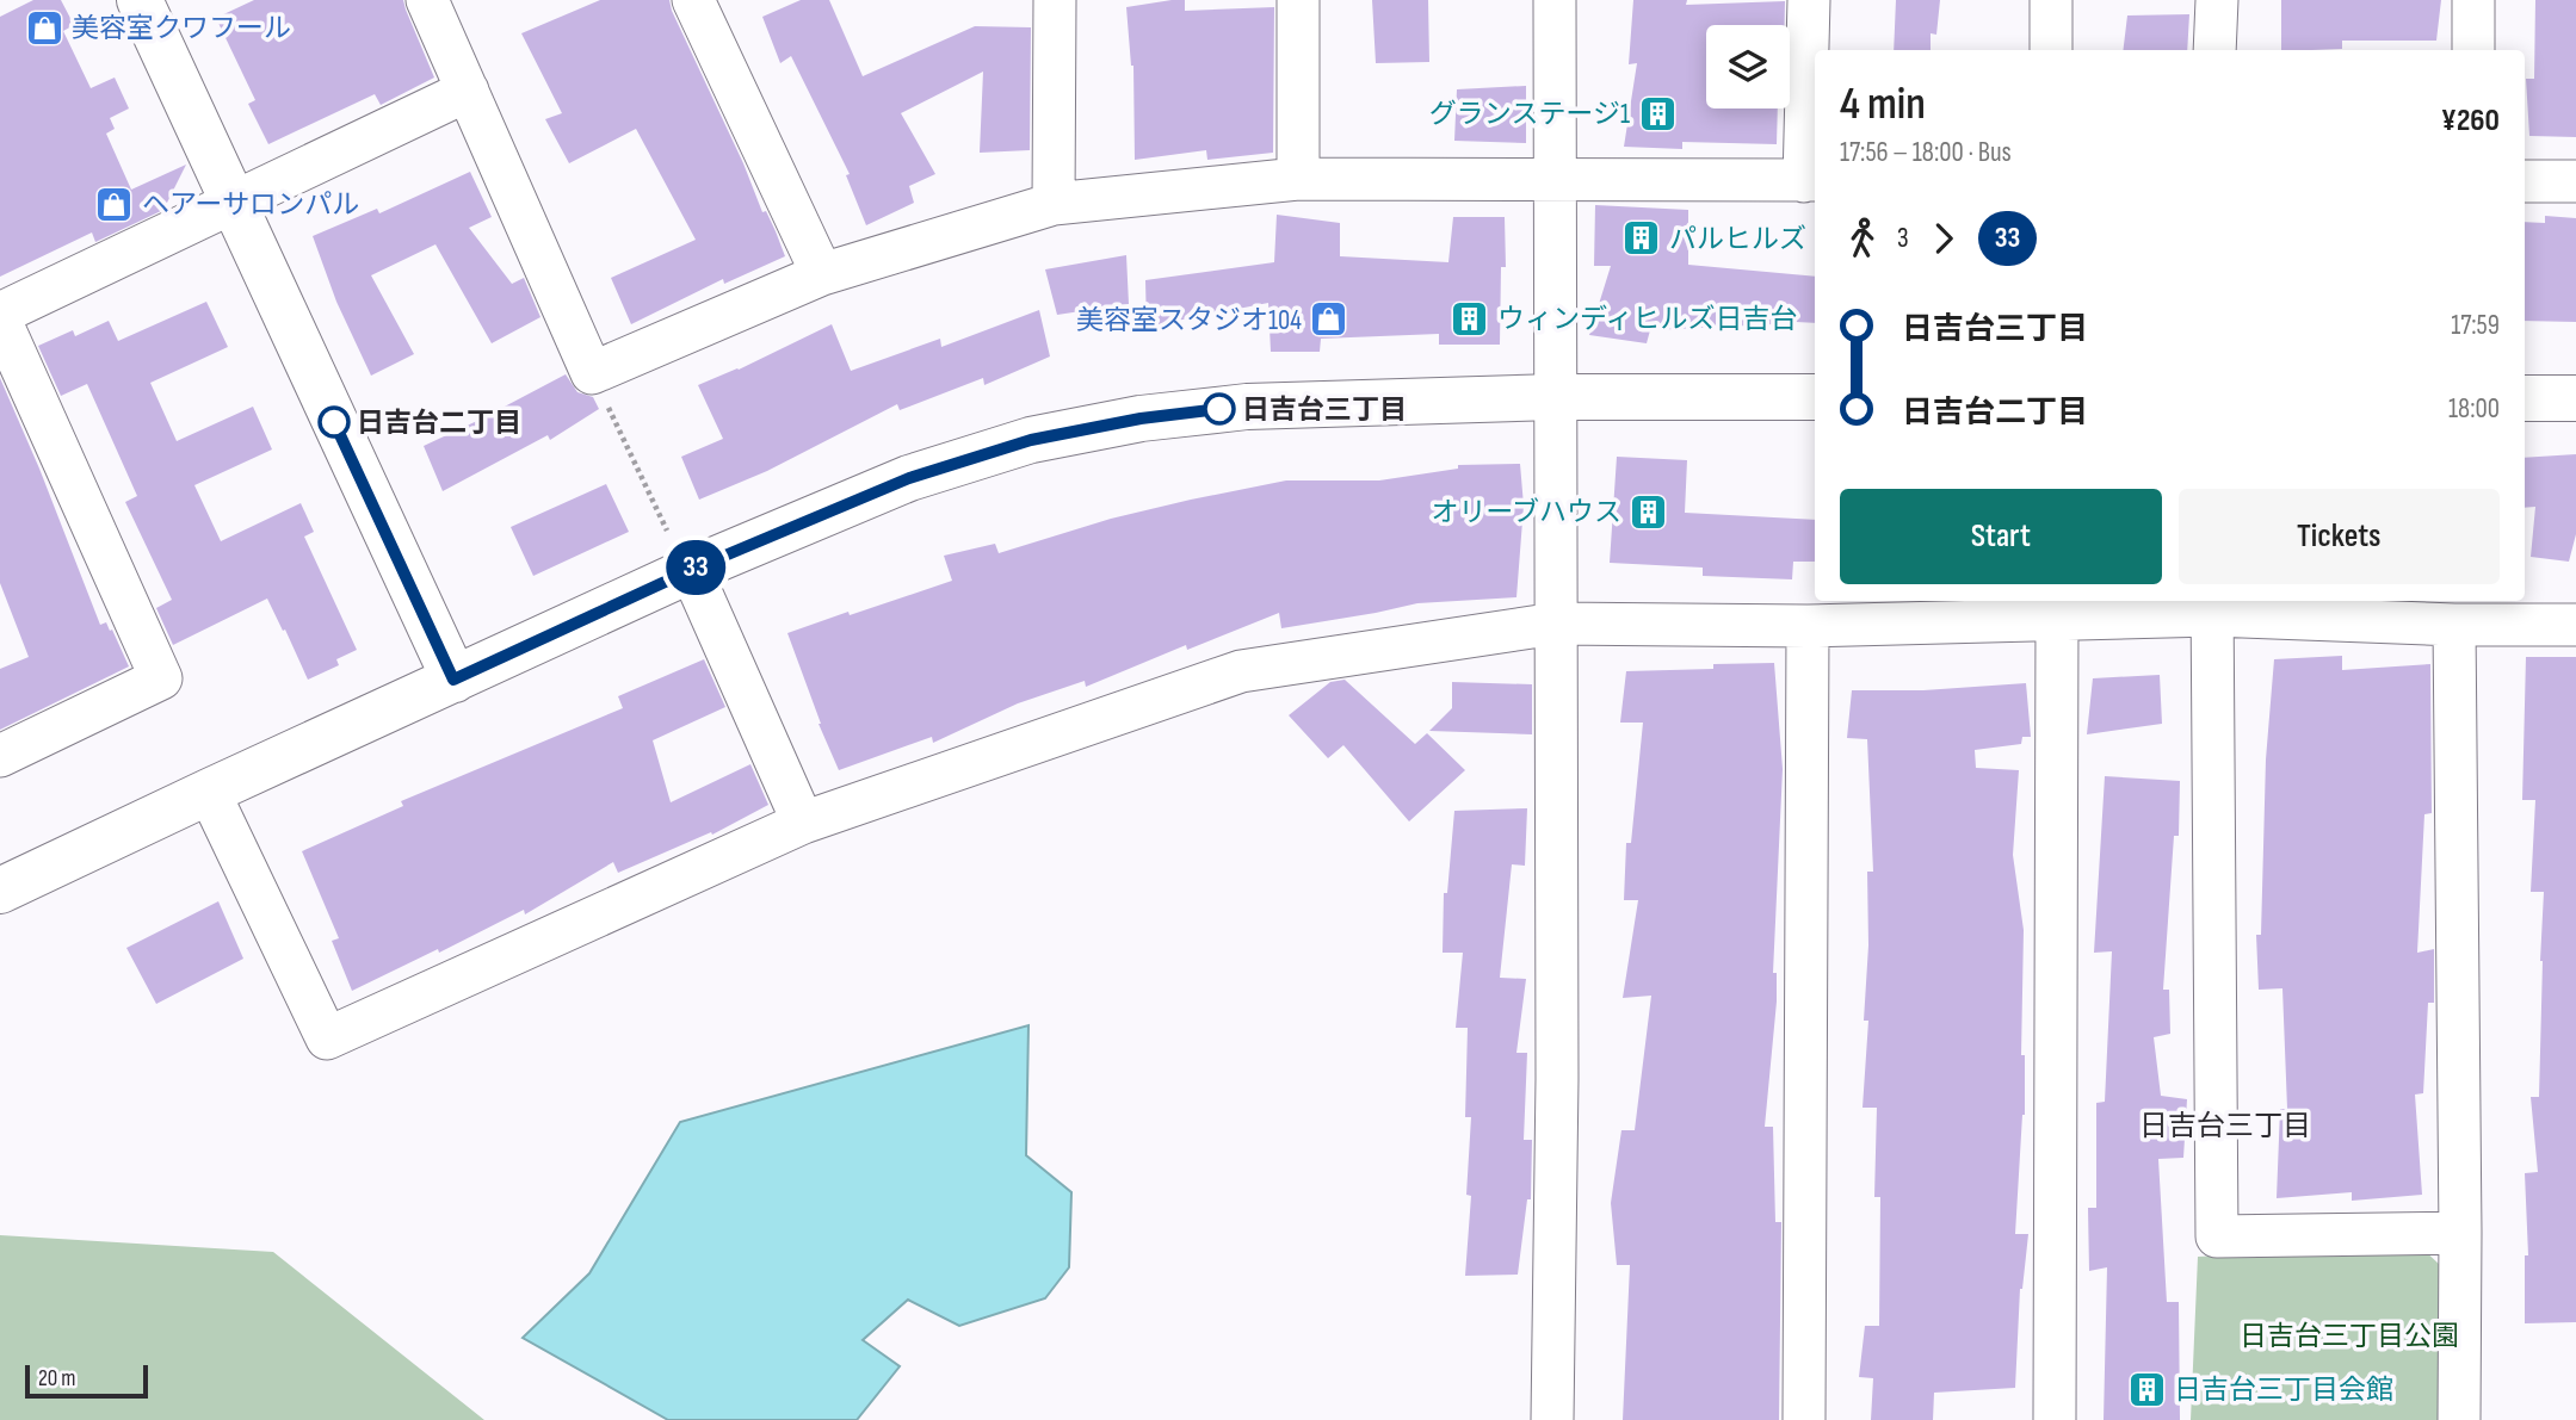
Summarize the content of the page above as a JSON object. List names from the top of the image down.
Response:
{
  "districts": ["日吉台三丁目"],
  "parks": ["日吉台三丁目公園"],
  "places": {
    "shop": ["美容室クワフール", "ヘアーサロンパル", "美容室スタジオ104"],
    "building": [
      "グランステージ1",
      "パルヒルズ",
      "ウィンディヒルズ日吉台",
      "オリーブハウス",
      "日吉台三丁目会館"
    ],
    "other": ["日吉台三丁目", "日吉台二丁目"]
  },
  "lines": ["bus line 33"],
  "scale_bar": "20 m",
  "page": {
    "on_map": "33",
    "heading": ["4 min", "17:56 – 18:00 · Bus", "¥260"],
    "legs": ["3", "33"],
    "list": [
      {
        "name": "日吉台三丁目",
        "value": "17:59"
      },
      {
        "name": "日吉台二丁目",
        "value": "18:00"
      }
    ],
    "buttons": ["Start", "Tickets"],
    "scale": "20 m"
  }
}
